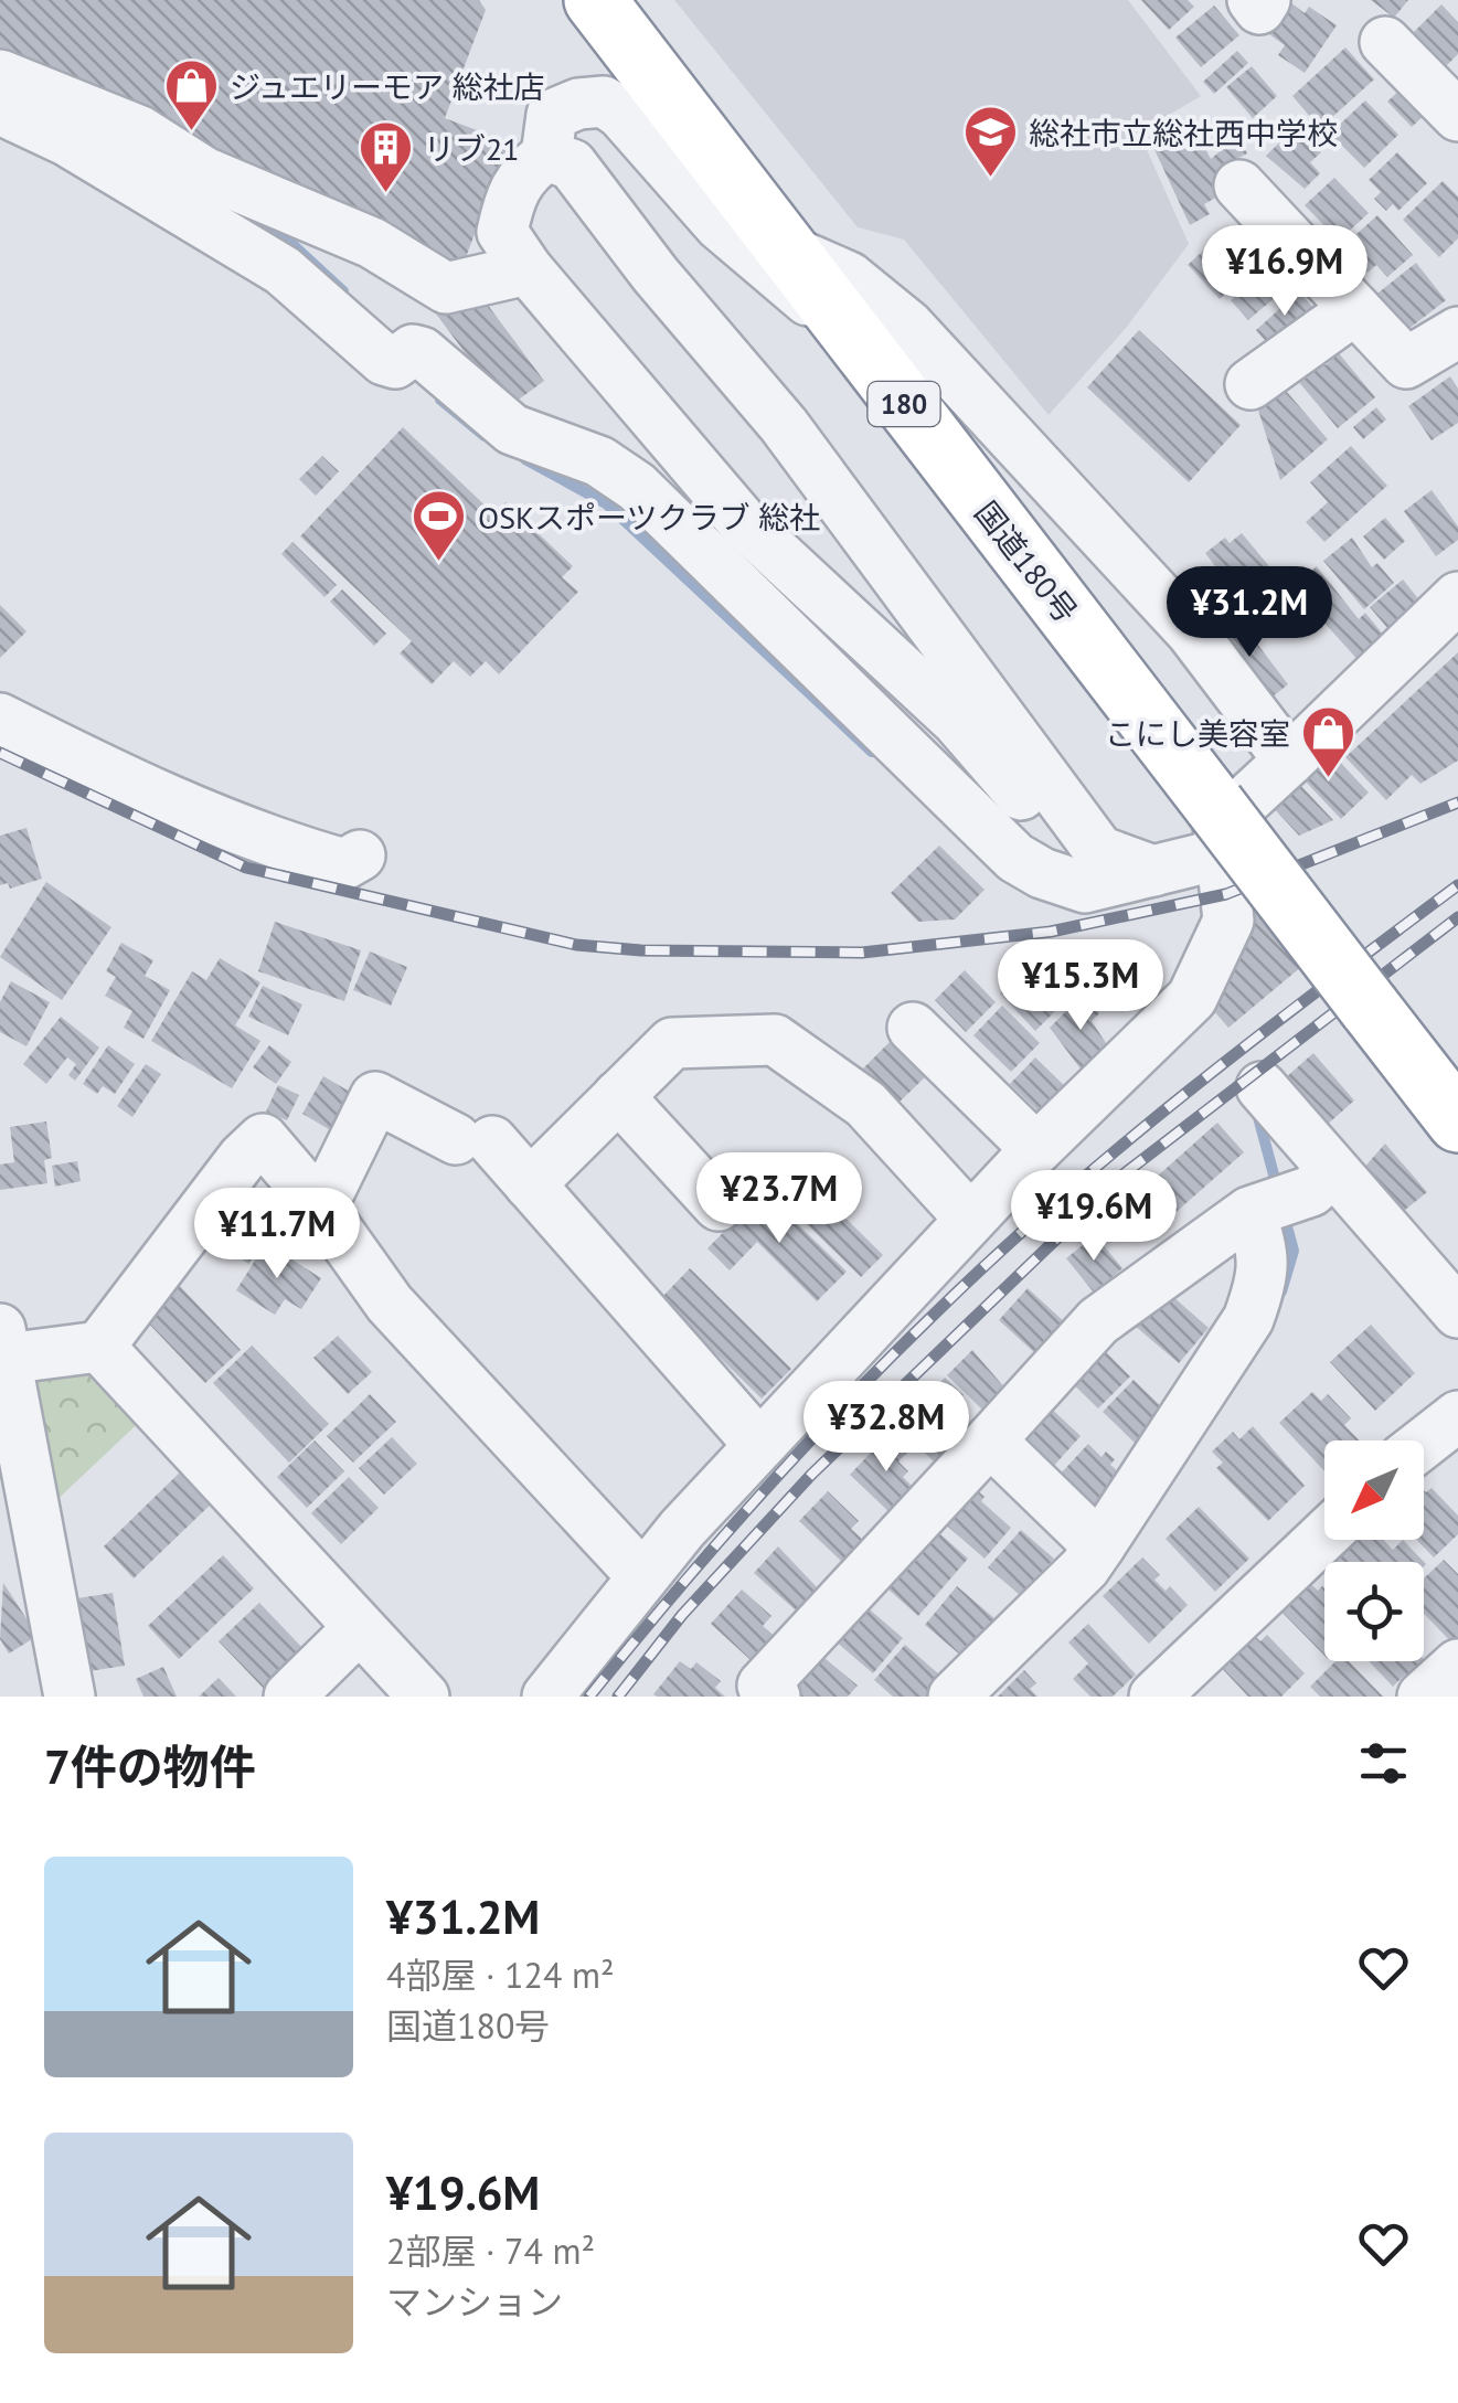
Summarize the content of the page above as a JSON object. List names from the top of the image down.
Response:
{
  "streets": {
    "highway": ["180", "国道180号"]
  },
  "places": {
    "shop": ["ジュエリーモア 総社店", "こにし美容室"],
    "school or university": ["総社市立総社西中学校"],
    "building": ["リブ21"],
    "sports": ["OSKスポーツクラブ 総社"]
  },
  "north": "bottom left",
  "page": {
    "price": [
      "¥16.9M",
      "¥31.2M",
      "¥15.3M",
      "¥23.7M",
      "¥19.6M",
      "¥11.7M",
      "¥32.8M"
    ],
    "heading": "7件の物件",
    "list": [
      {
        "name": "¥31.2M",
        "note": "4部屋 · 124 m² · 国道180号"
      },
      {
        "name": "¥19.6M",
        "note": "2部屋 · 74 m² · マンション"
      }
    ]
  }
}
